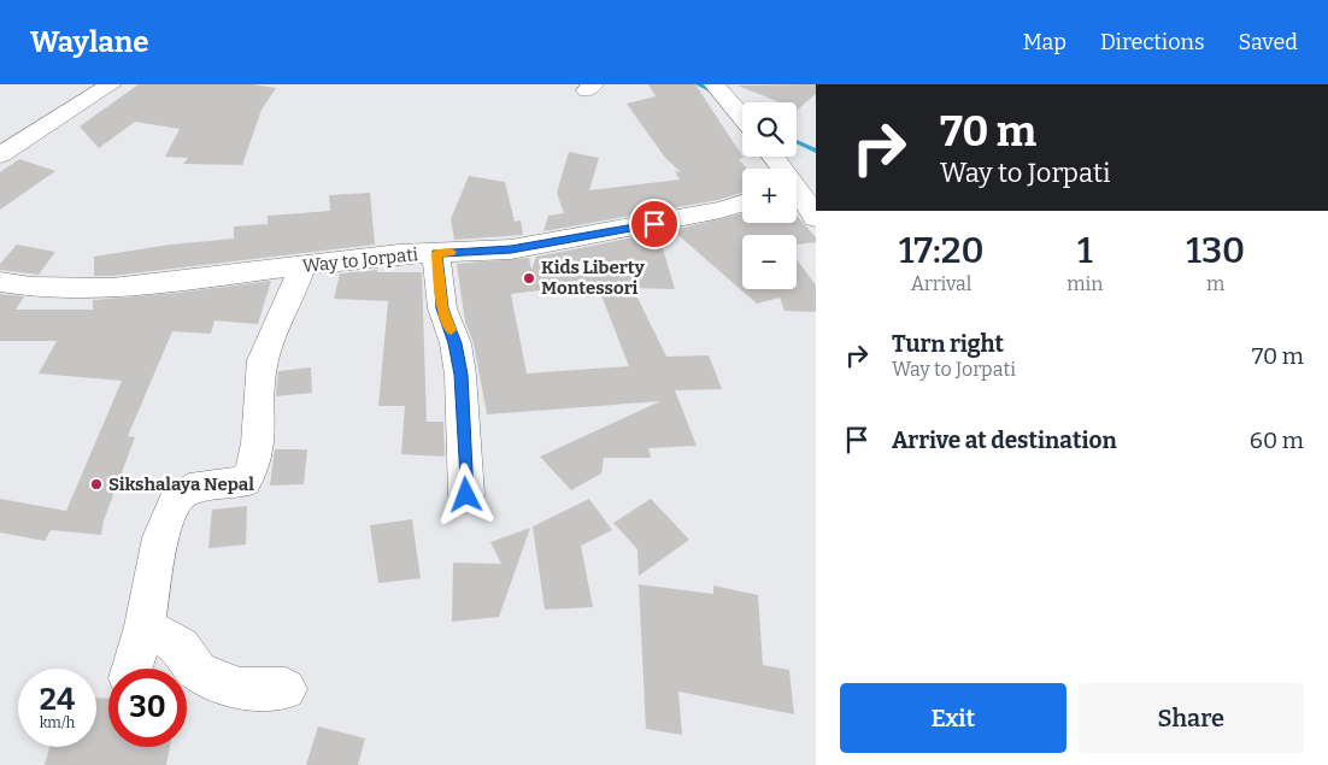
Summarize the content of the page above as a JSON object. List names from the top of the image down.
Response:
{
  "streets": {
    "street": ["Way to Jorpati"]
  },
  "places": ["Kids Liberty Montessori", "Sikshalaya Nepal"],
  "page": {
    "header": "Waylane",
    "nav": ["Map", "Directions", "Saved"],
    "turn": ["70 m", "Way to Jorpati"],
    "map_buttons": ["+", "−"],
    "eta": [
      "17:20",
      "Arrival",
      "1",
      "min",
      "130",
      "m"
    ],
    "list": [
      {
        "name": "Turn right",
        "note": "Way to Jorpati",
        "value": "70 m"
      },
      {
        "name": "Arrive at destination",
        "value": "60 m"
      }
    ],
    "speed": "24 km/h",
    "limit": "30",
    "buttons": ["Exit", "Share"]
  }
}
